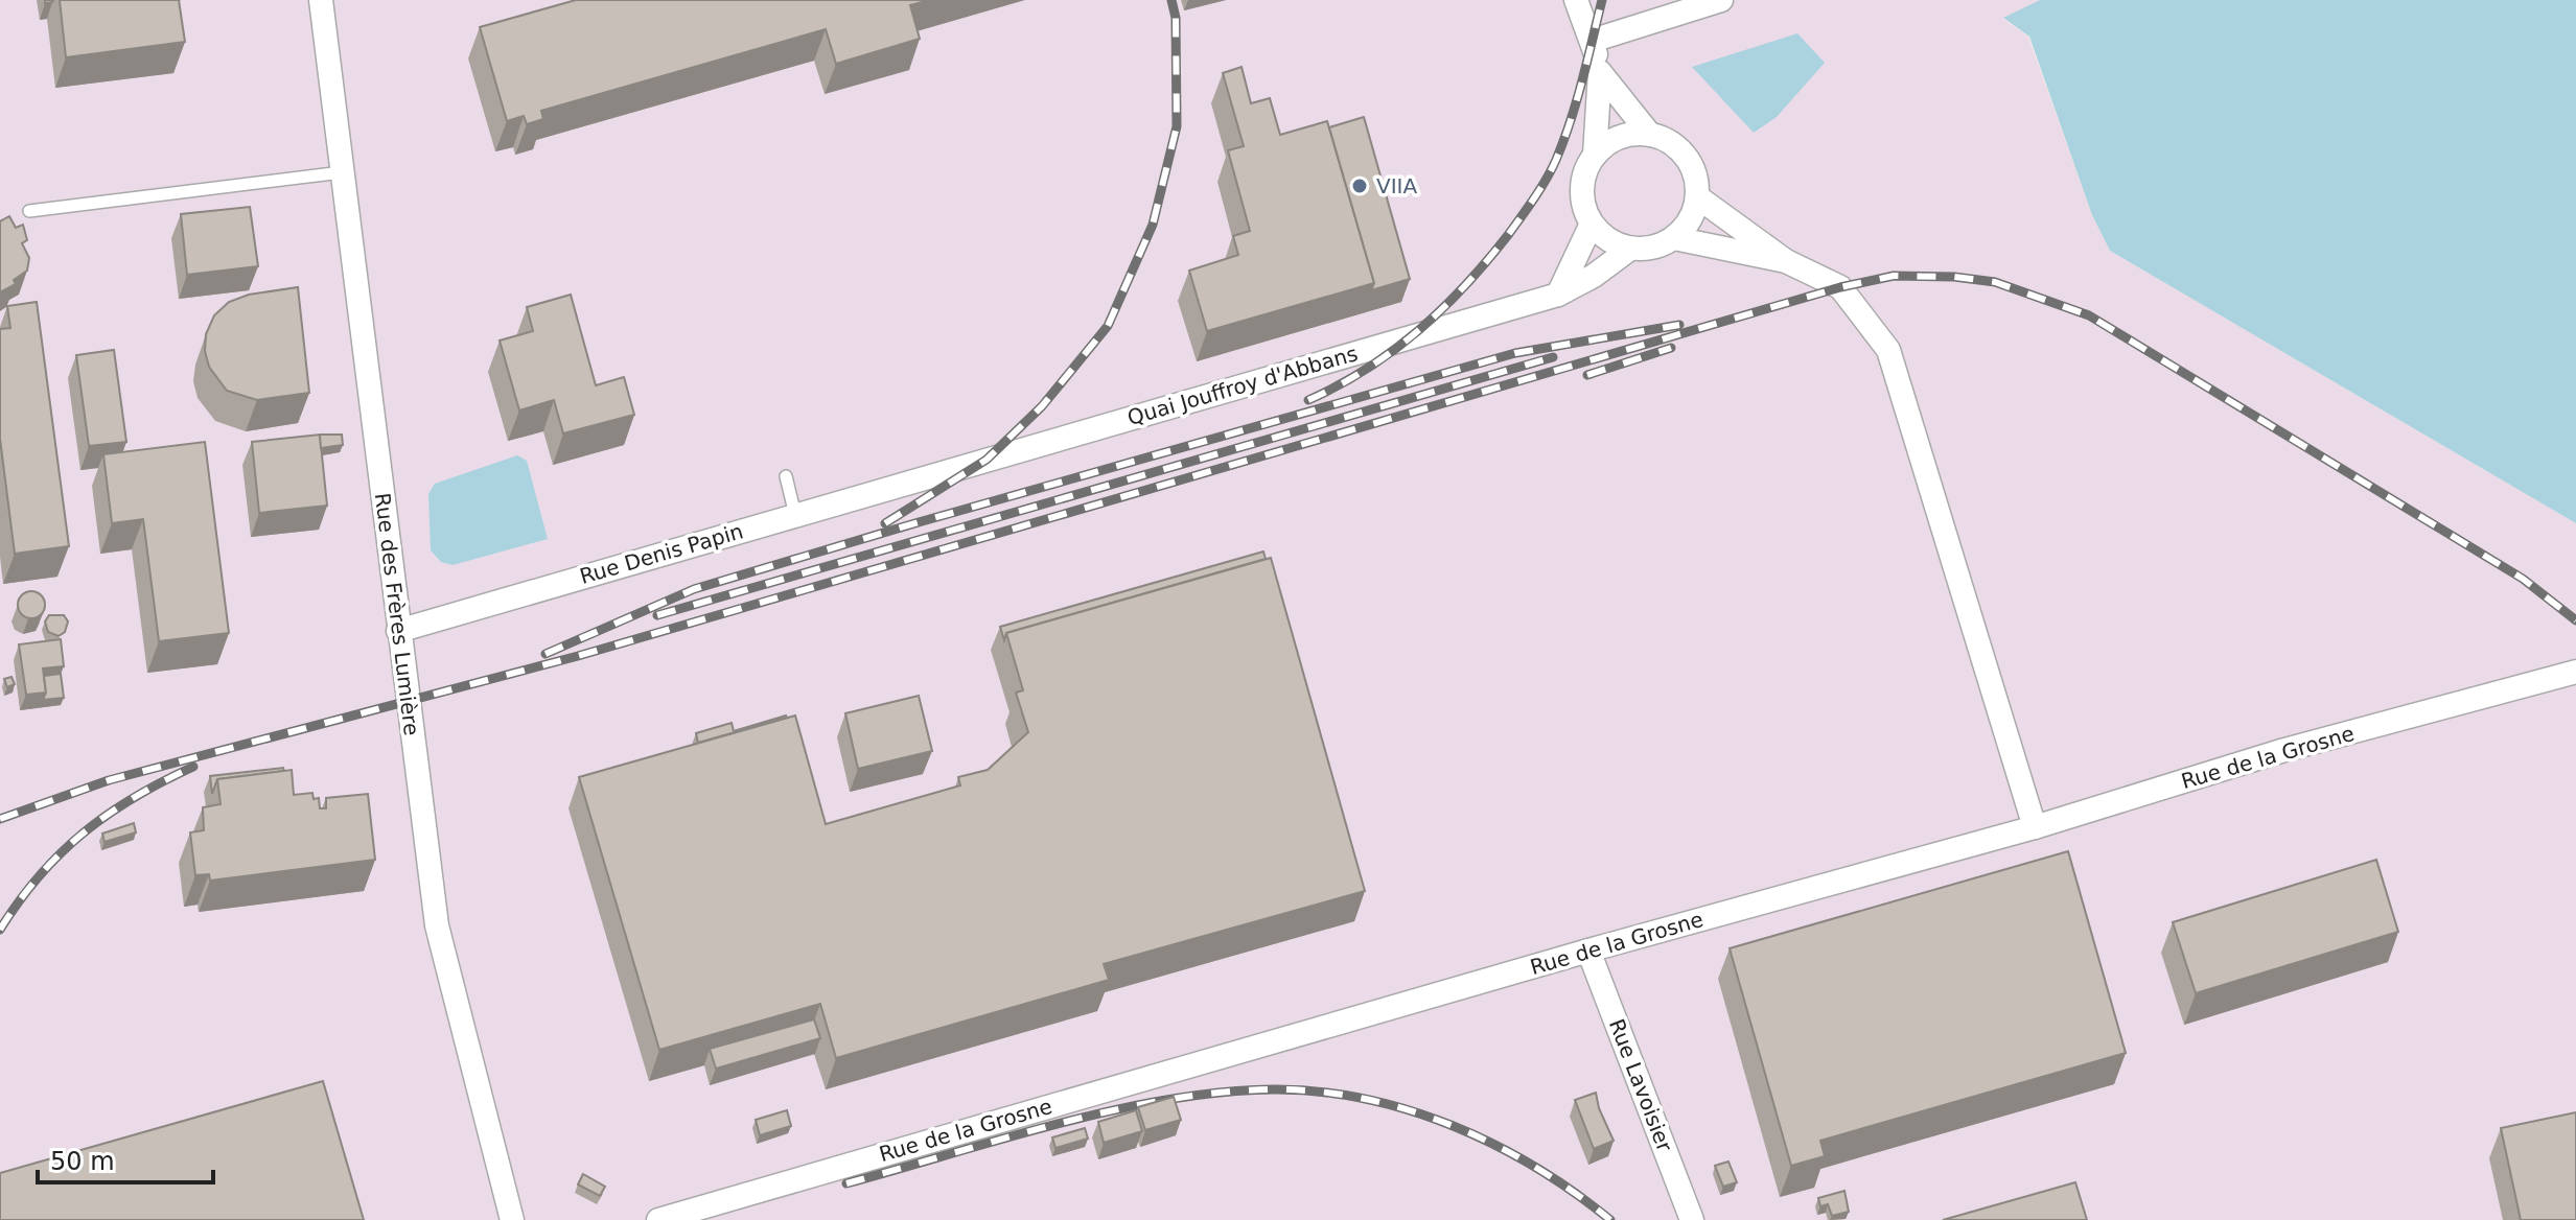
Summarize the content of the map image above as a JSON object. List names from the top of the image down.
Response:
{
  "streets": {
    "street": [
      "Quai Jouffroy d'Abbans",
      "Rue Denis Papin",
      "Rue des Frères Lumière",
      "Rue de la Grosne",
      "Rue Lavoisier"
    ]
  },
  "crossings": [
    ["Quai Jouffroy d'Abbans", "Rue Denis Papin"],
    ["Rue Denis Papin", "Rue des Frères Lumière"],
    ["Rue de la Grosne", "Rue Lavoisier"]
  ],
  "places": ["VIIA"],
  "scale_bar": "50 m"
}
